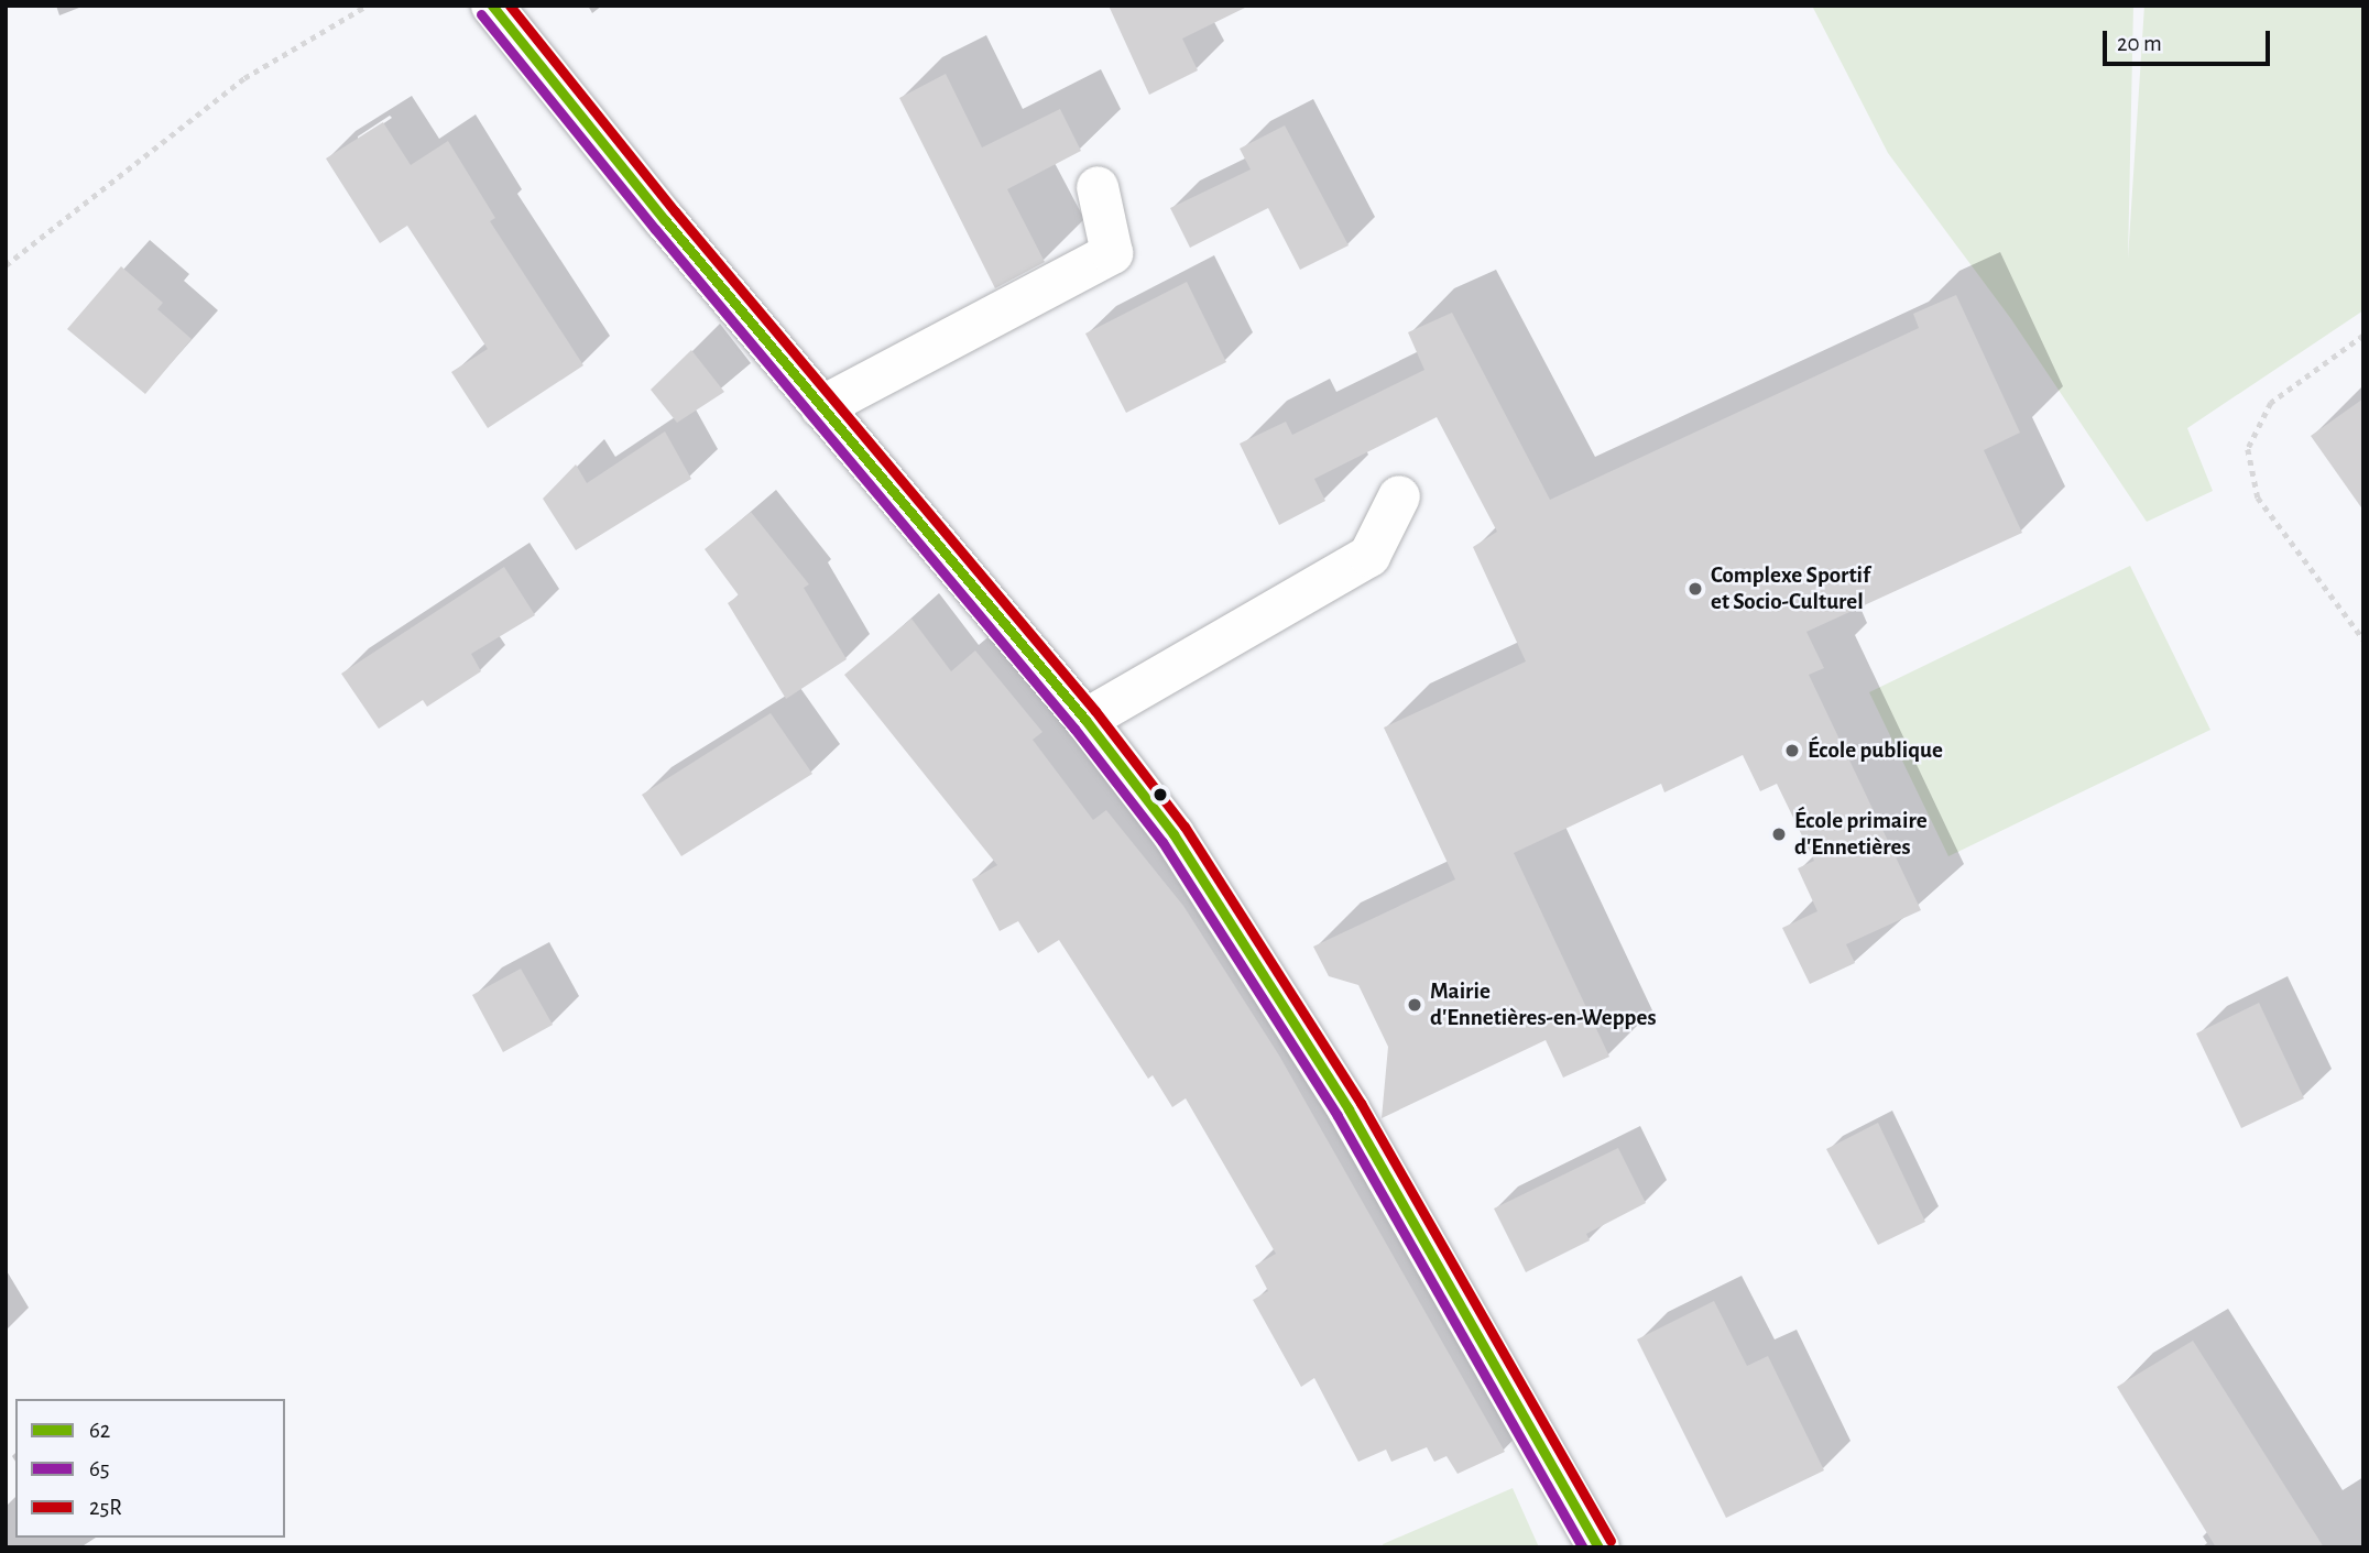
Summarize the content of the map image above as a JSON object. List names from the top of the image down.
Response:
{
  "places": [
    "Complexe Sportif et Socio-Culturel",
    "École publique",
    "École primaire d'Ennetières",
    "Mairie d'Ennetières-en-Weppes"
  ],
  "lines": ["transit line 62", "transit line 25R", "transit line 65"],
  "legend": ["62", "65", "25R"],
  "scale_bar": "20 m"
}
